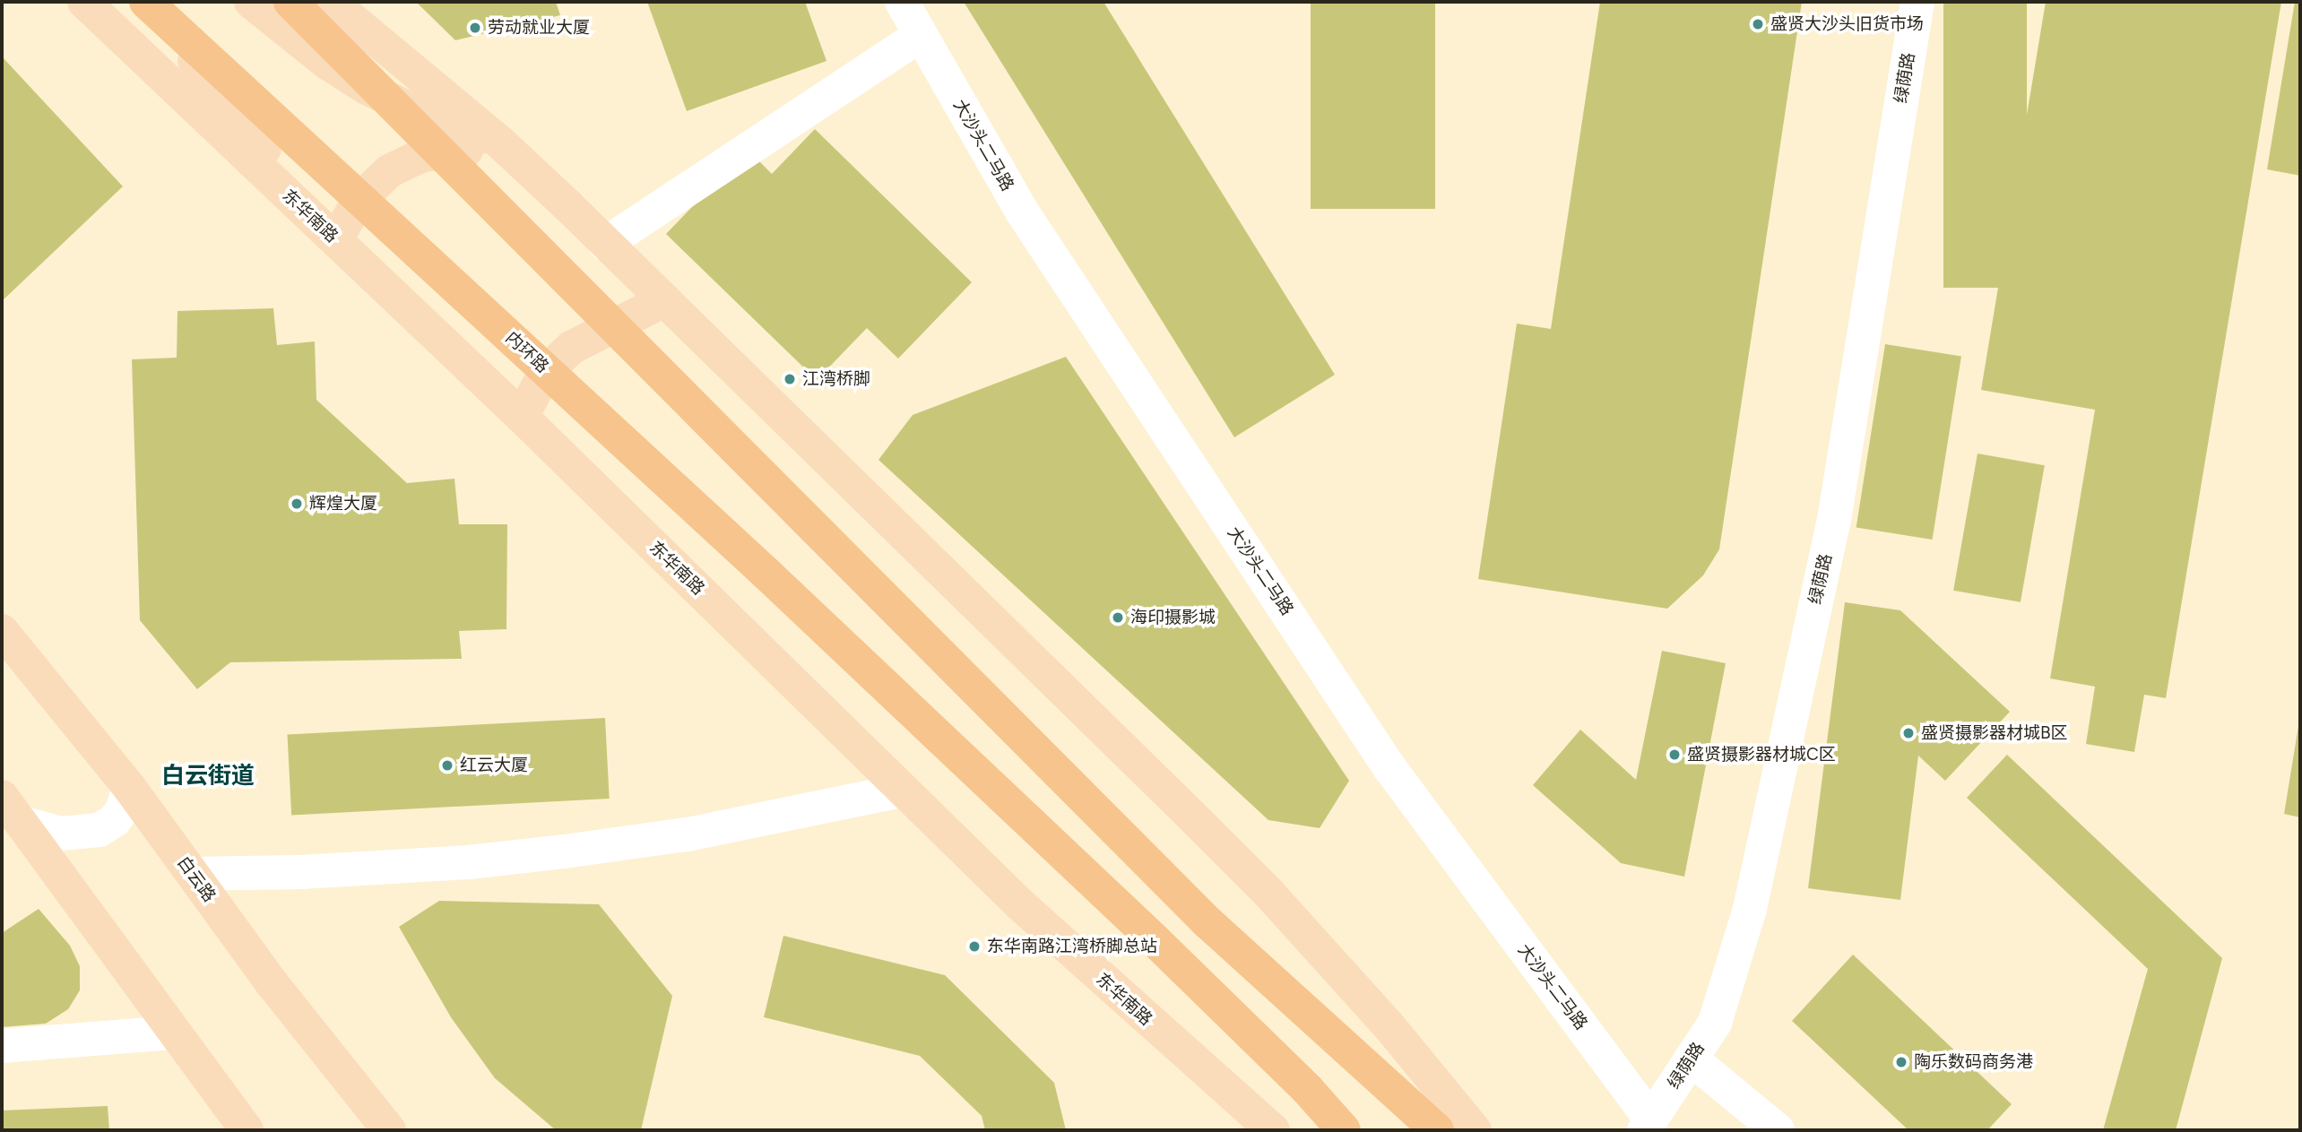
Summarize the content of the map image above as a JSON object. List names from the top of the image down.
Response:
{
  "streets": {
    "highway": ["内环路"],
    "main road": ["东华南路", "白云路"],
    "street": ["绿荫路", "大沙头二马路"]
  },
  "crossings": [
    ["绿荫路", "大沙头二马路"]
  ],
  "districts": ["白云街道"],
  "places": [
    "盛贤大沙头旧货市场",
    "劳动就业大厦",
    "江湾桥脚",
    "辉煌大厦",
    "海印摄影城",
    "盛贤摄影器材城B区",
    "盛贤摄影器材城C区",
    "红云大厦",
    "东华南路江湾桥脚总站",
    "陶乐数码商务港"
  ]
}
